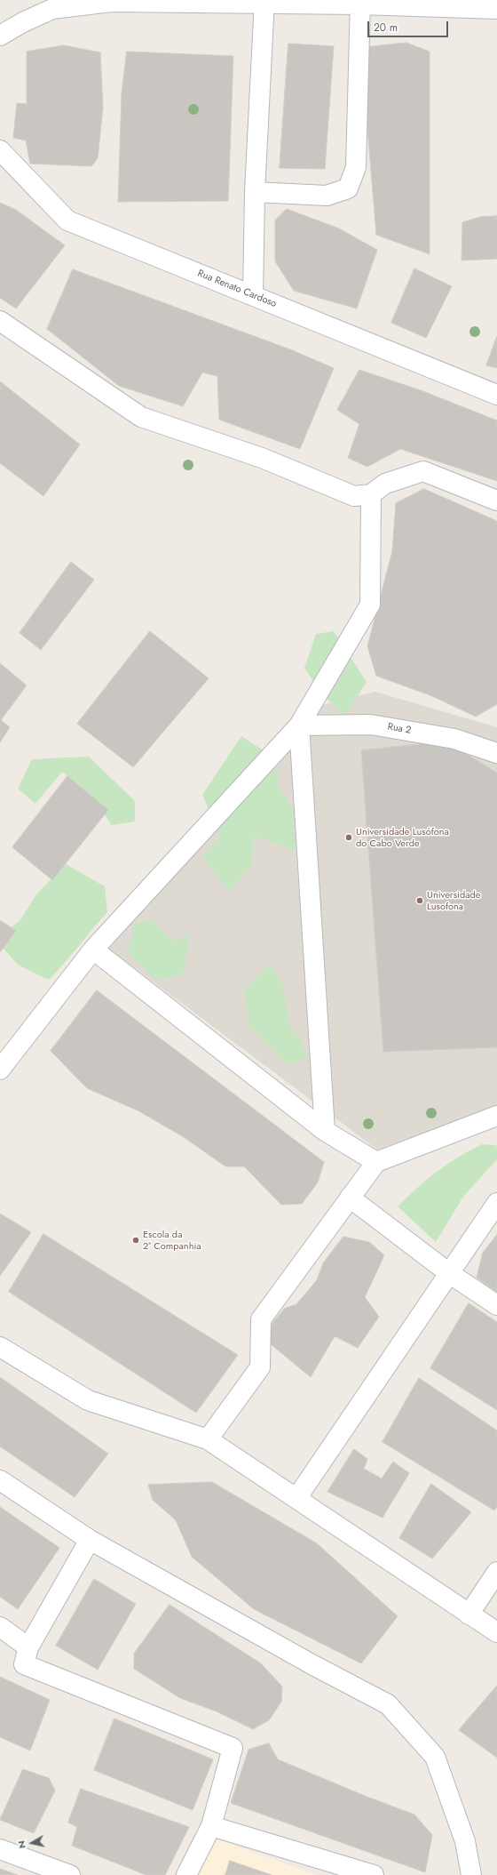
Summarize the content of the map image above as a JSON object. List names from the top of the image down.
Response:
{
  "streets": {
    "street": ["Rua Renato Cardoso", "Rua 2"]
  },
  "places": ["Universidade Lusófona do Cabo Verde", "Universidade Lusofona", "Escola da 2ª Companhia"],
  "scale_bar": "20 m",
  "north": "left"
}
